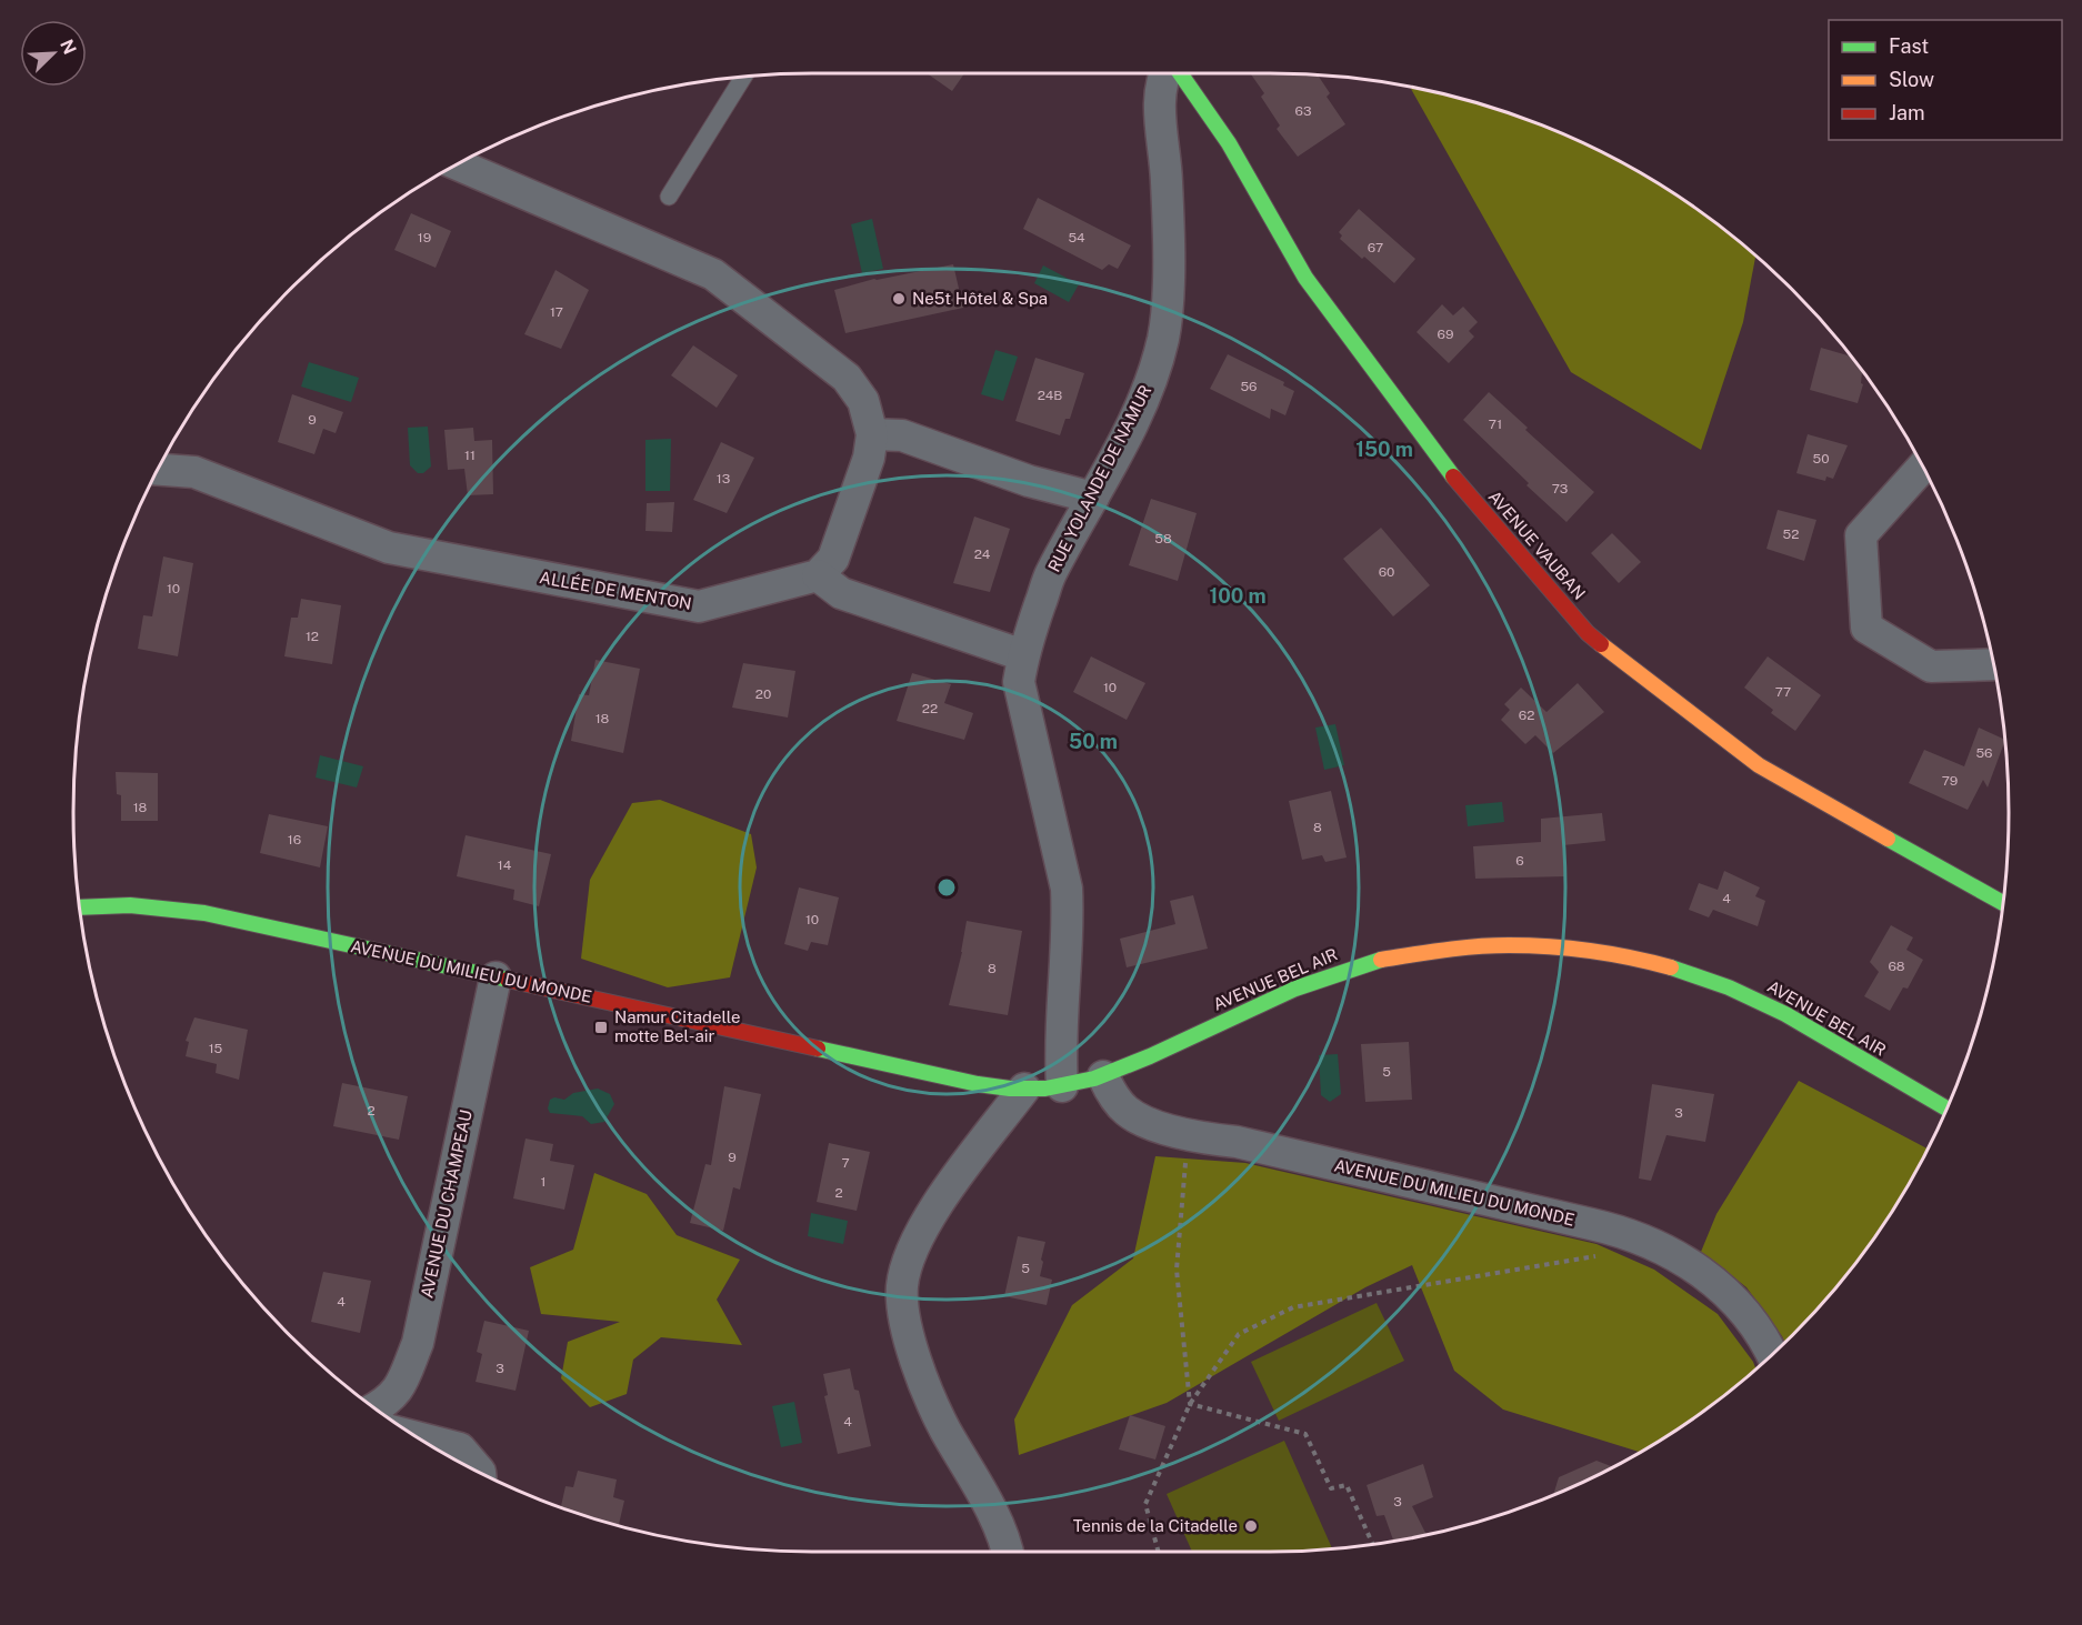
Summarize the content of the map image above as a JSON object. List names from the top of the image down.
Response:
{
  "streets": {
    "street": [
      "RUE YOLANDE DE NAMUR",
      "AVENUE VAUBAN",
      "ALLÉE DE MENTON",
      "AVENUE DU MILIEU DU MONDE",
      "AVENUE BEL AIR",
      "AVENUE DU CHAMPEAU"
    ]
  },
  "crossings": [
    ["RUE YOLANDE DE NAMUR", "AVENUE DU MILIEU DU MONDE"],
    ["RUE YOLANDE DE NAMUR", "AVENUE BEL AIR"],
    ["AVENUE DU MILIEU DU MONDE", "AVENUE BEL AIR"],
    ["AVENUE DU MILIEU DU MONDE", "AVENUE DU CHAMPEAU"]
  ],
  "places": {
    "other": ["Ne5t Hôtel & Spa", "Tennis de la Citadelle"],
    "transit": ["Namur Citadelle motte Bel-air"]
  },
  "house_numbers": [
    "63",
    "19",
    "54",
    "67",
    "17",
    "69",
    "56",
    "24B",
    "9",
    "71",
    "11",
    "50",
    "13",
    "73",
    "52",
    "58",
    "24",
    "60",
    "10",
    "12",
    "10",
    "77",
    "20",
    "22",
    "62",
    "18",
    "56",
    "79",
    "18",
    "8",
    "16",
    "6",
    "14",
    "4",
    "10",
    "68",
    "8",
    "15",
    "5",
    "2",
    "3",
    "9",
    "7",
    "1",
    "2",
    "5",
    "4",
    "3",
    "4",
    "3"
  ],
  "legend": ["Fast", "Slow", "Jam"],
  "north": "top right",
  "rings": ["150 m", "100 m", "50 m"]
}
